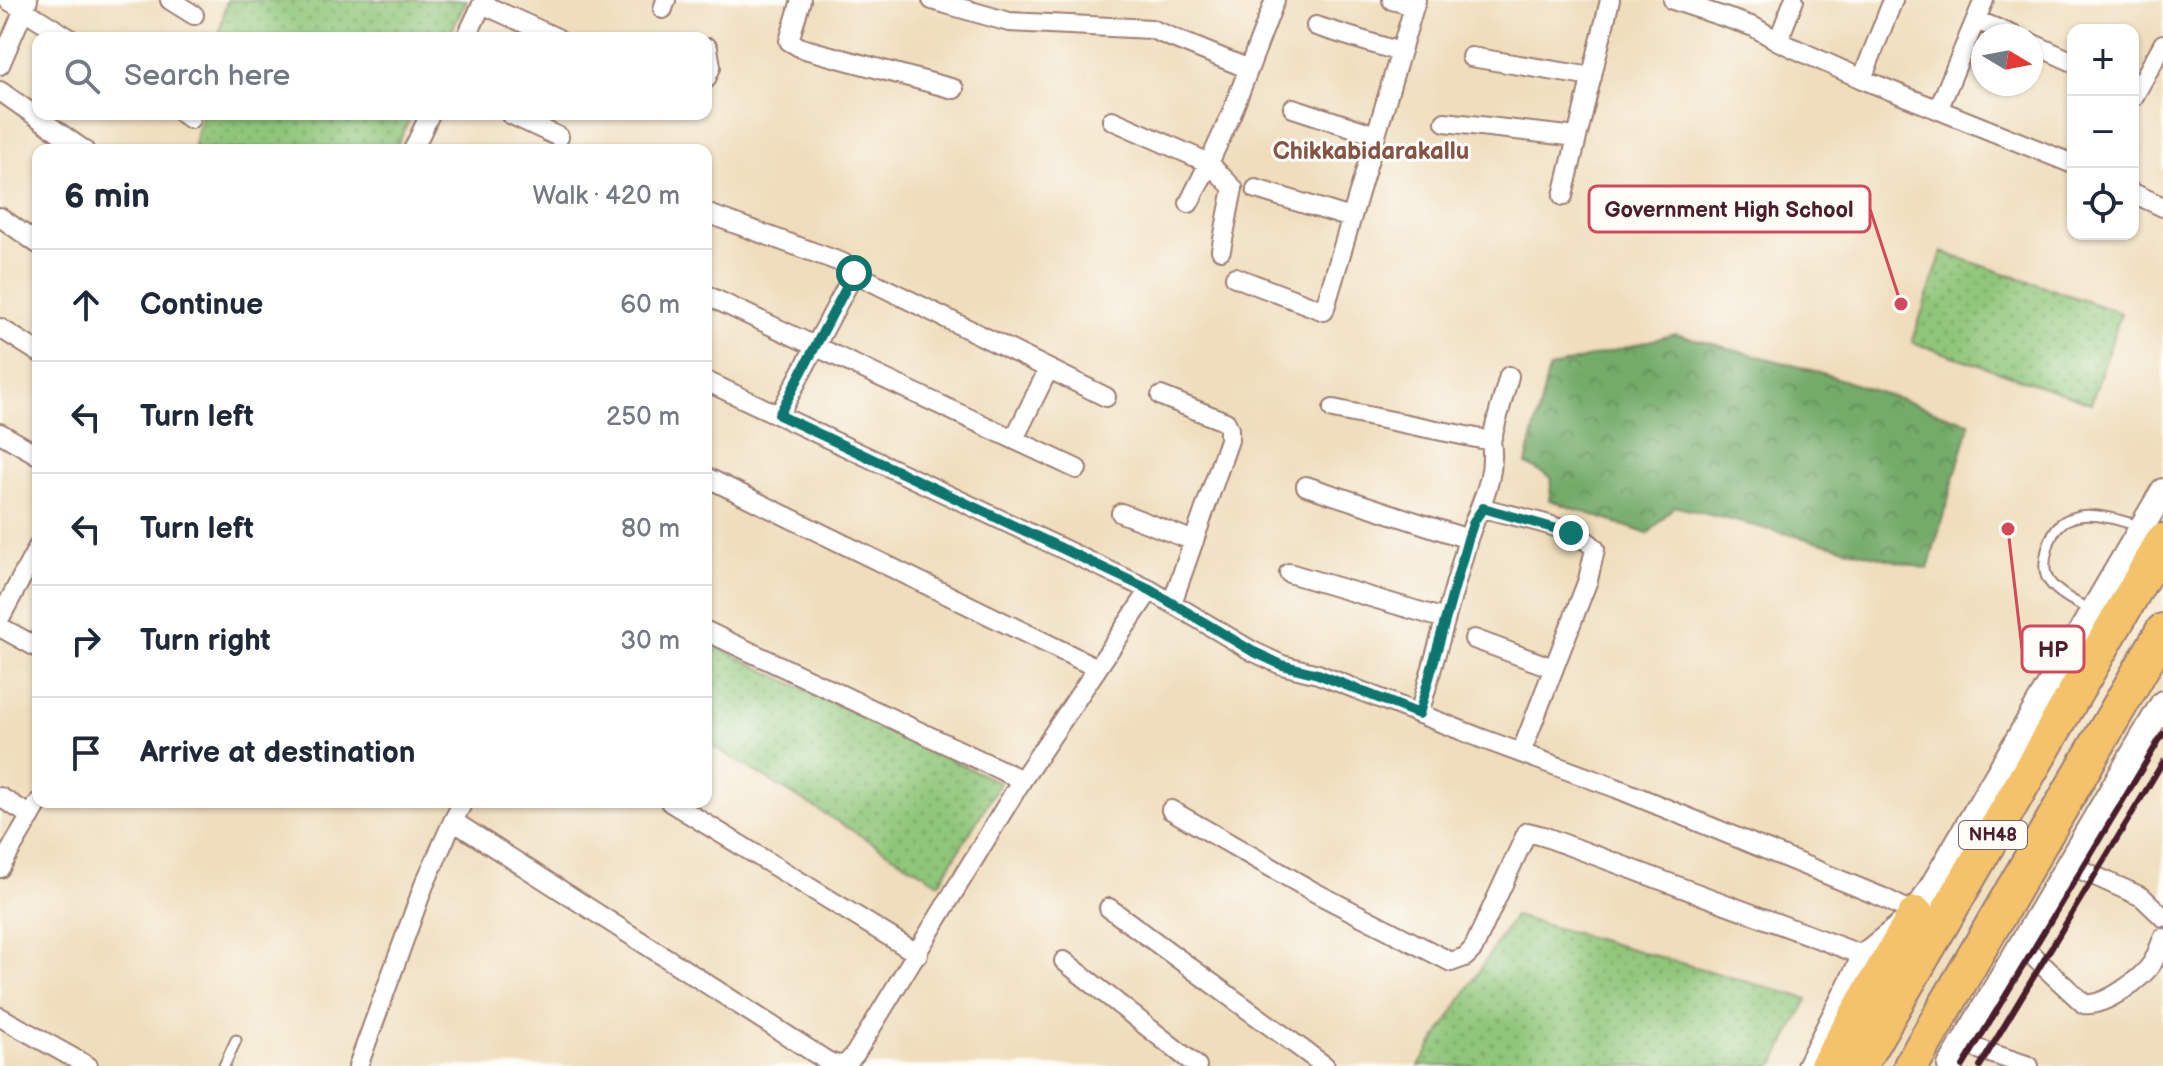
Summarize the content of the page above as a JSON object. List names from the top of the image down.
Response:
{
  "streets": {
    "highway": ["NH48"]
  },
  "districts": ["Chikkabidarakallu"],
  "places": ["Government High School", "HP"],
  "north": "right",
  "page": {
    "map_buttons": ["+", "−"],
    "search": "Search here",
    "heading": ["6 min", "Walk · 420 m"],
    "list": [
      ["Continue", "60 m"],
      ["Turn left", "250 m"],
      ["Turn left", "80 m"],
      ["Turn right", "30 m"],
      "Arrive at destination"
    ]
  }
}
